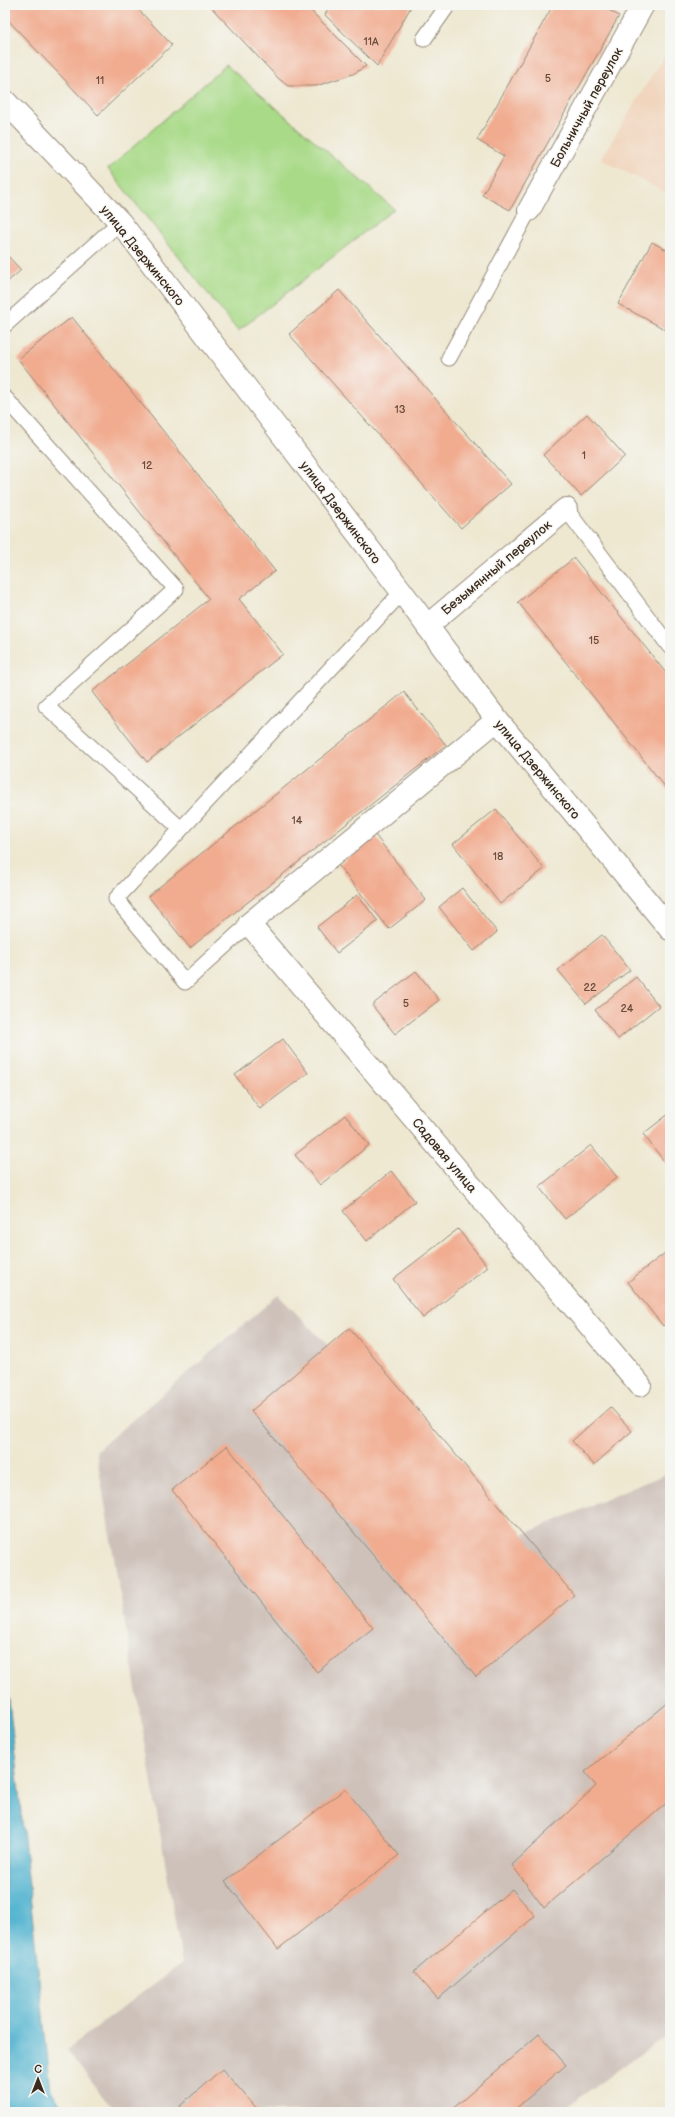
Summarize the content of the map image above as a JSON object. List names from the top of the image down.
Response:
{
  "streets": {
    "street": [
      "Больничный переулок",
      "улица Дзержинского",
      "Безымянный переулок",
      "Садовая улица"
    ]
  },
  "crossings": [
    ["улица Дзержинского", "Безымянный переулок"]
  ],
  "house_numbers": [
    "11А",
    "5",
    "11",
    "13",
    "1",
    "12",
    "15",
    "14",
    "18",
    "22",
    "5",
    "24"
  ],
  "north": "top"
}
